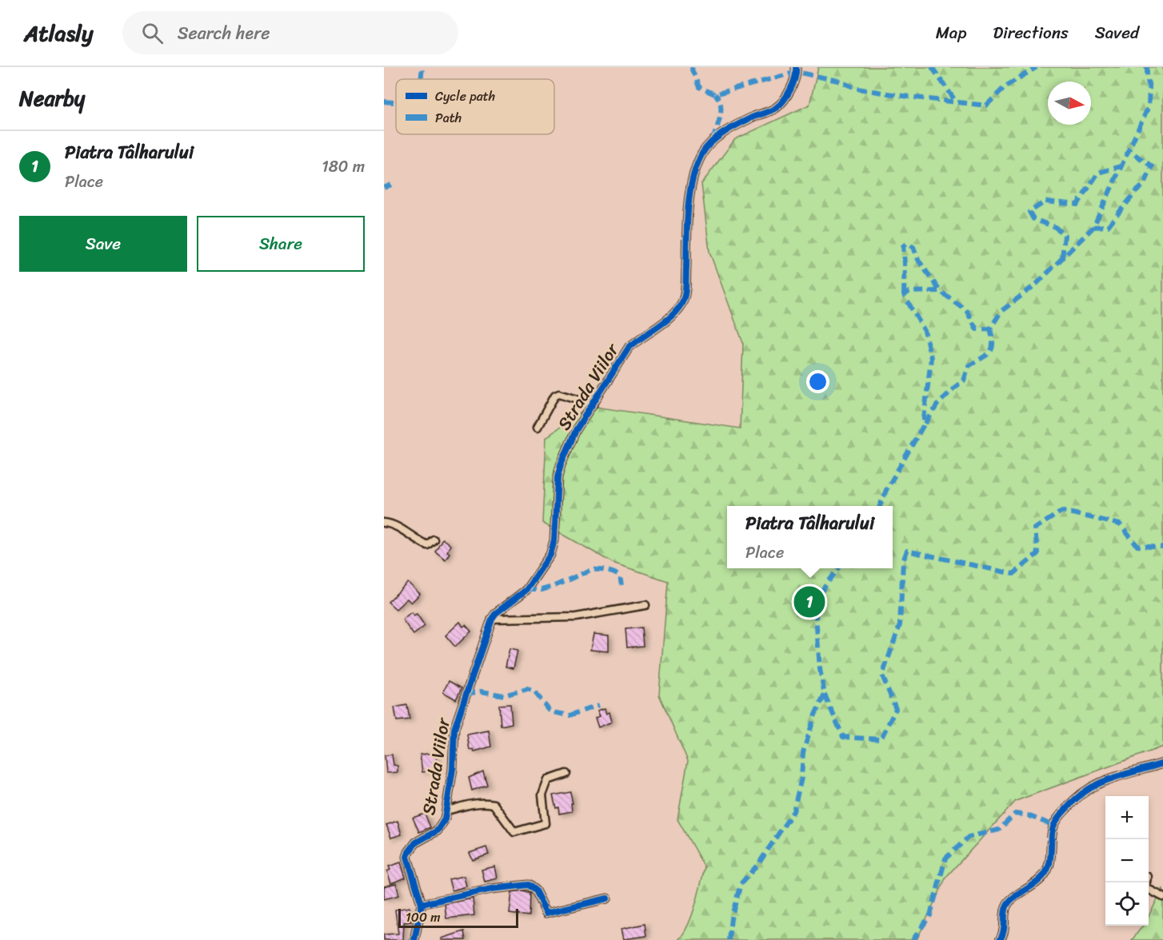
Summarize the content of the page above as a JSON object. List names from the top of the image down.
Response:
{
  "streets": {
    "street": ["Strada Viilor"]
  },
  "legend": ["Cycle path", "Path"],
  "scale_bar": "100 m",
  "north": "right",
  "page": {
    "header": "Atlasly",
    "search": "Search here",
    "nav": ["Map", "Directions", "Saved"],
    "heading": "Nearby",
    "list": [
      {
        "mark": "1",
        "name": "Piatra Tâlharului",
        "note": "Place",
        "value": "180 m"
      }
    ],
    "buttons": ["Save", "Share"],
    "popup": ["Piatra Tâlharului", "Place"],
    "pins": "1",
    "map_buttons": ["+", "−"],
    "scale": "100 m"
  }
}
